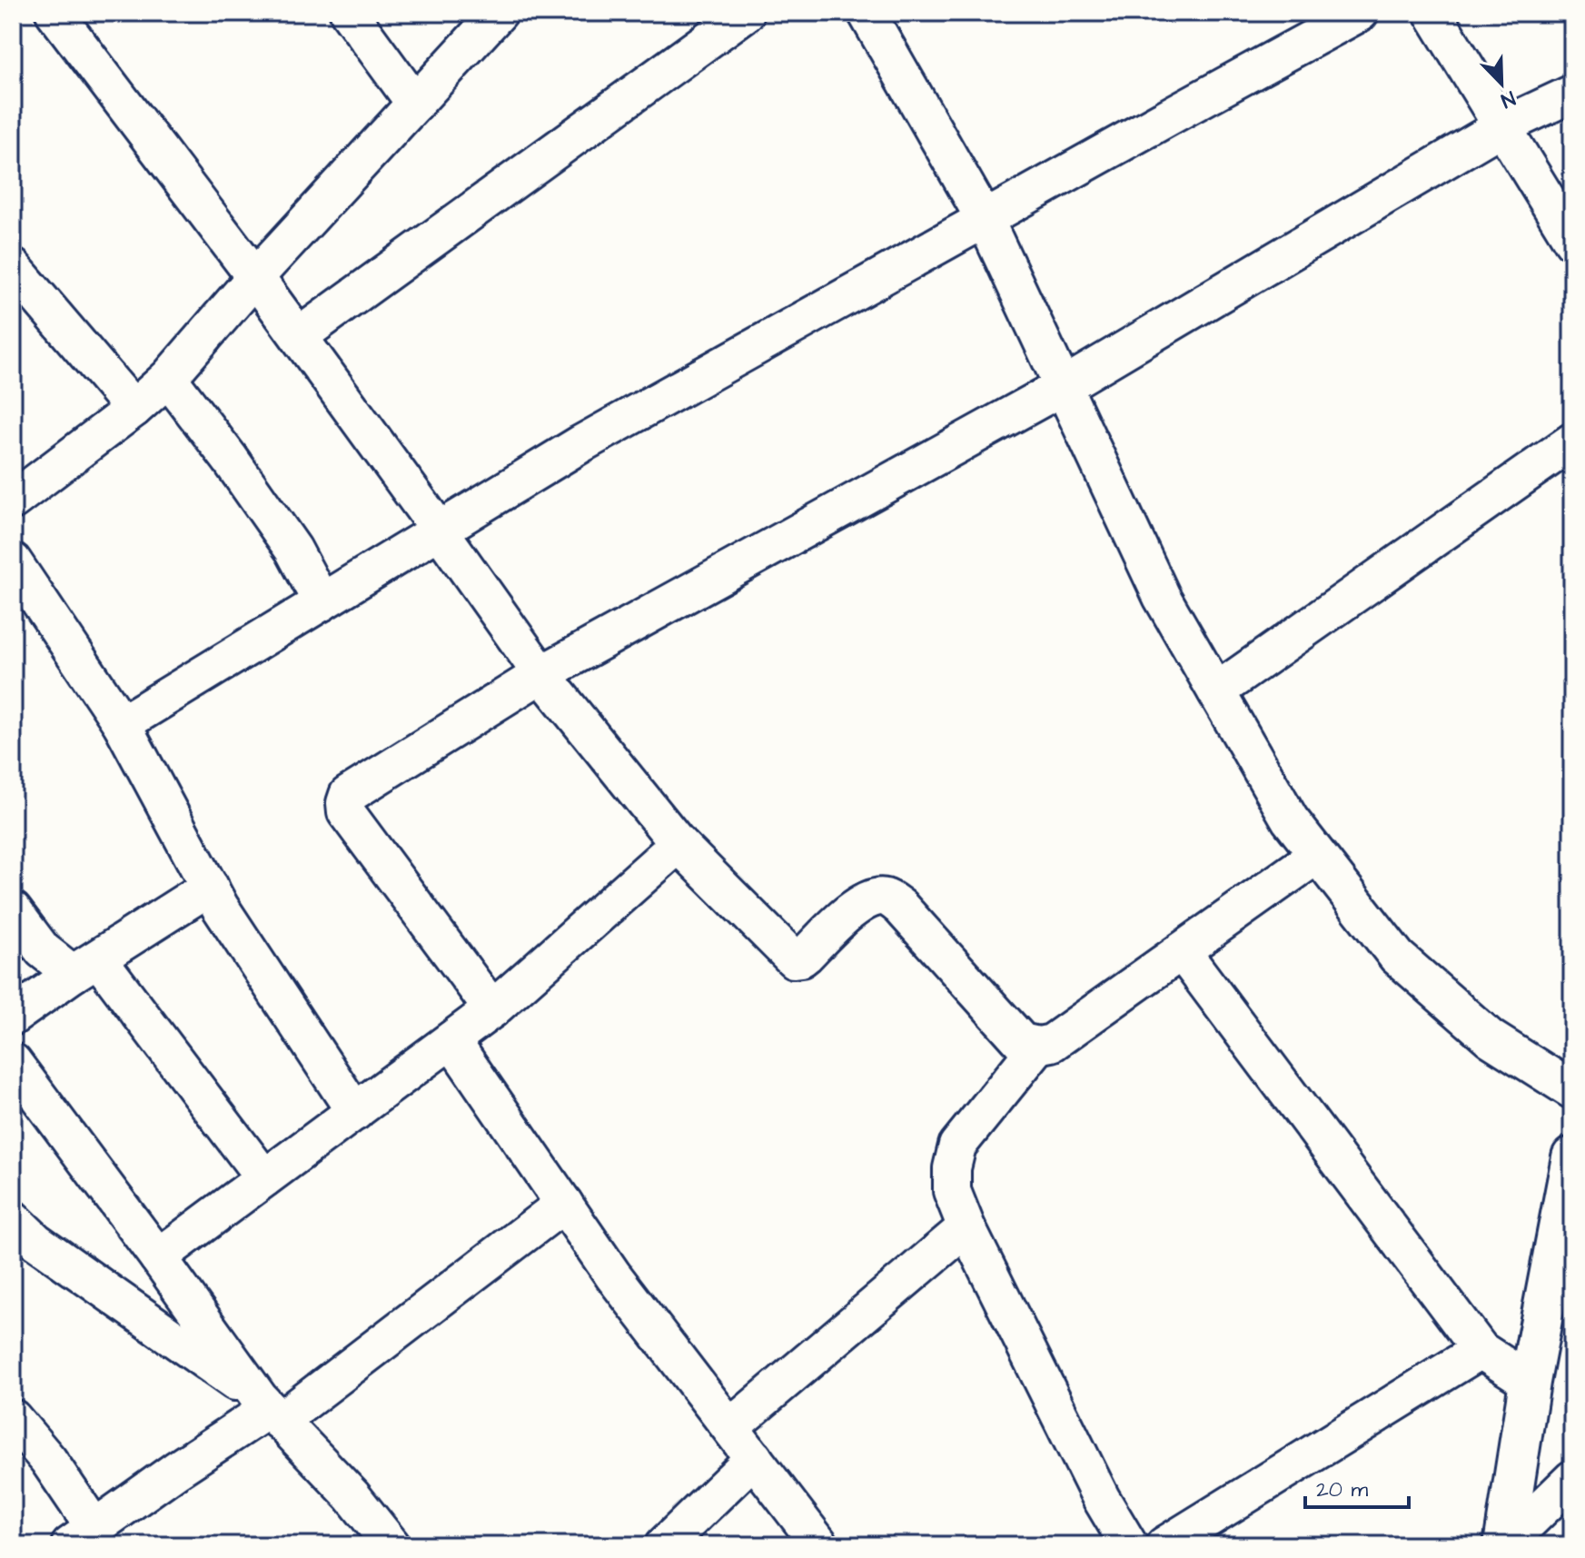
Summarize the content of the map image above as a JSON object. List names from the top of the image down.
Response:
{
  "scale_bar": "20 m",
  "north": "bottom right"
}
